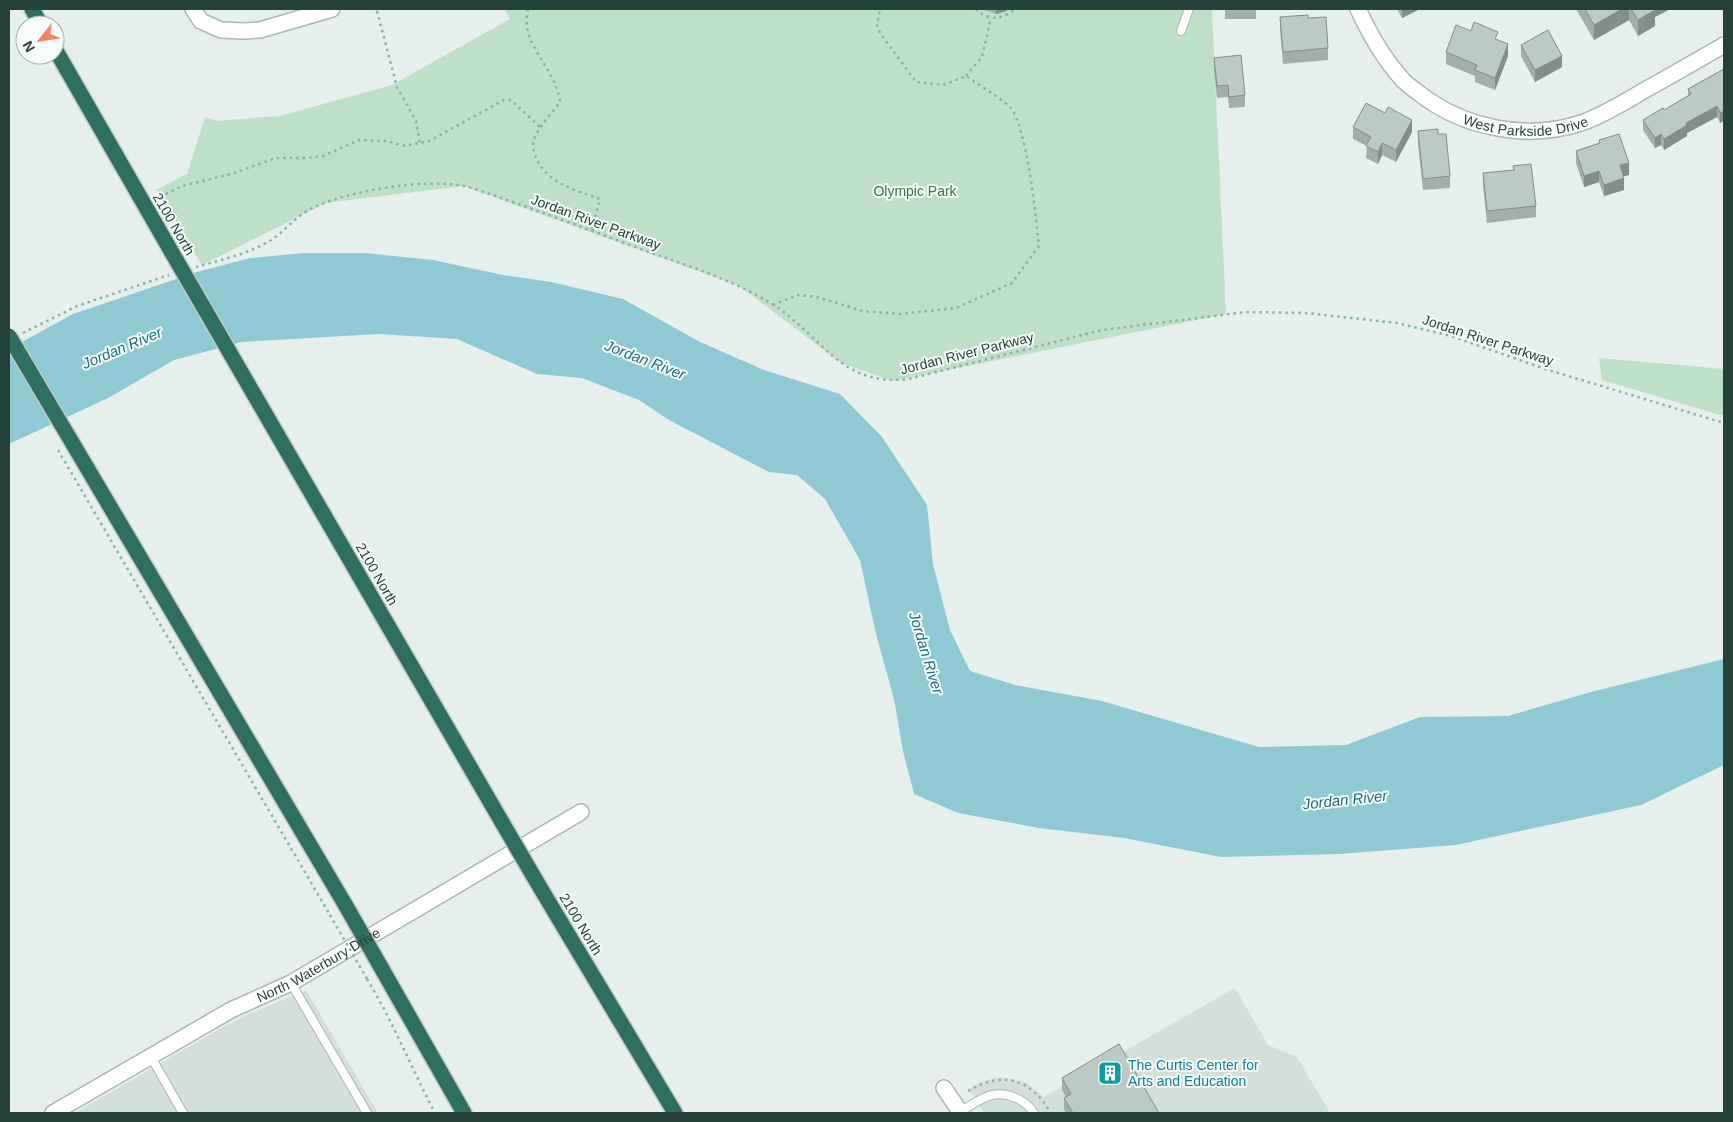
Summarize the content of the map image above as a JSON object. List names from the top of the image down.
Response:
{
  "streets": {
    "highway": ["2100 North"],
    "street": ["West Parkside Drive", "North Waterbury Drive"],
    "path": ["Jordan River Parkway"]
  },
  "water": ["Jordan River"],
  "parks": ["Olympic Park"],
  "places": {
    "building": ["The Curtis Center for Arts and Education"]
  },
  "north": "bottom left"
}
